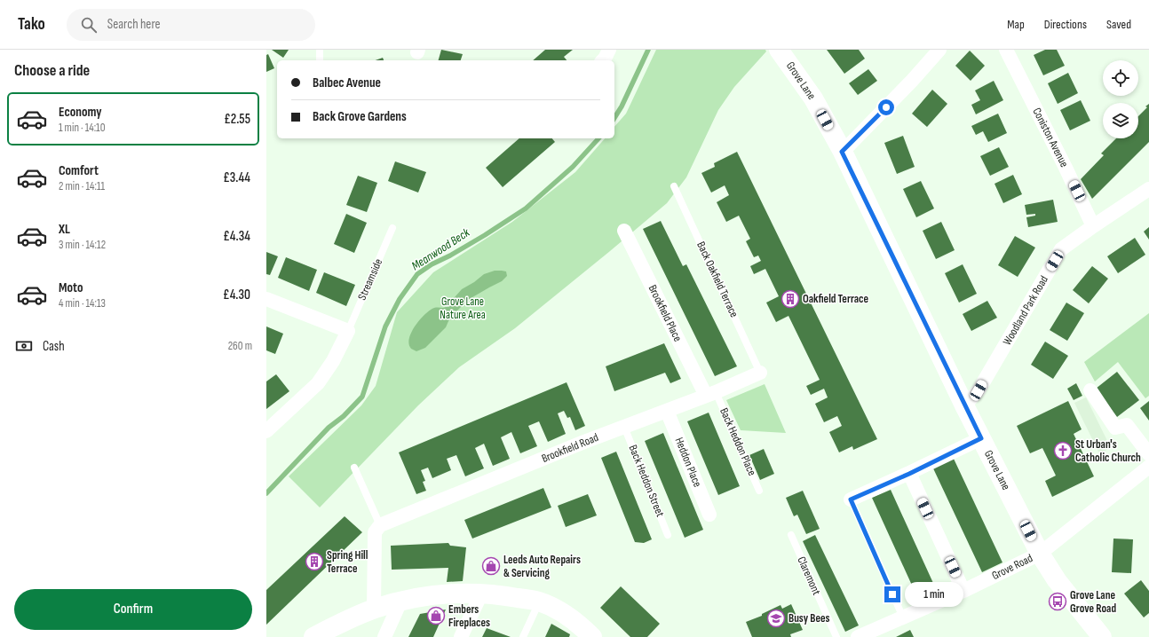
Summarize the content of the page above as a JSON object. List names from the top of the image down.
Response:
{
  "streets": {
    "main road": ["Grove Lane"],
    "street": [
      "Coniston Avenue",
      "Woodland Park Road",
      "Brookfield Place",
      "Brookfield Road",
      "Heddon Place",
      "Grove Road"
    ],
    "lane": [
      "Streamside",
      "Back Oakfield Terrace",
      "Back Heddon Place",
      "Back Heddon Street",
      "Claremont"
    ]
  },
  "crossings": [
    ["Grove Lane", "Woodland Park Road"],
    ["Grove Lane", "Grove Road"],
    ["Coniston Avenue", "Woodland Park Road"],
    ["Back Oakfield Terrace", "Brookfield Road"],
    ["Brookfield Place", "Back Heddon Place"],
    ["Brookfield Place", "Brookfield Road"],
    ["Back Heddon Place", "Brookfield Road"],
    ["Brookfield Road", "Heddon Place"],
    ["Brookfield Road", "Back Heddon Street"]
  ],
  "water": ["Meanwood Beck"],
  "parks": ["Grove Lane Nature Area"],
  "places": {
    "building": ["Oakfield Terrace", "Spring Hill Terrace"],
    "church": ["St Urban's Catholic Church"],
    "shop": ["Leeds Auto Repairs & Servicing", "Embers Fireplaces"],
    "bus stop": ["Grove Lane Grove Road"],
    "school or university": ["Busy Bees"]
  },
  "page": {
    "header": "Tako",
    "search": "Search here",
    "nav": ["Map", "Directions", "Saved"],
    "heading": "Choose a ride",
    "banner": ["Balbec Avenue", "Back Grove Gardens"],
    "list": [
      {
        "name": "Economy",
        "note": "1 min · 14:10",
        "value": "£2.55"
      },
      {
        "name": "Comfort",
        "note": "2 min · 14:11",
        "value": "£3.44"
      },
      {
        "name": "XL",
        "note": "3 min · 14:12",
        "value": "£4.34"
      },
      {
        "name": "Moto",
        "note": "4 min · 14:13",
        "value": "£4.30"
      }
    ],
    "pay": ["Cash", "260 m"],
    "buttons": "Confirm",
    "bubble": "1 min"
  }
}
